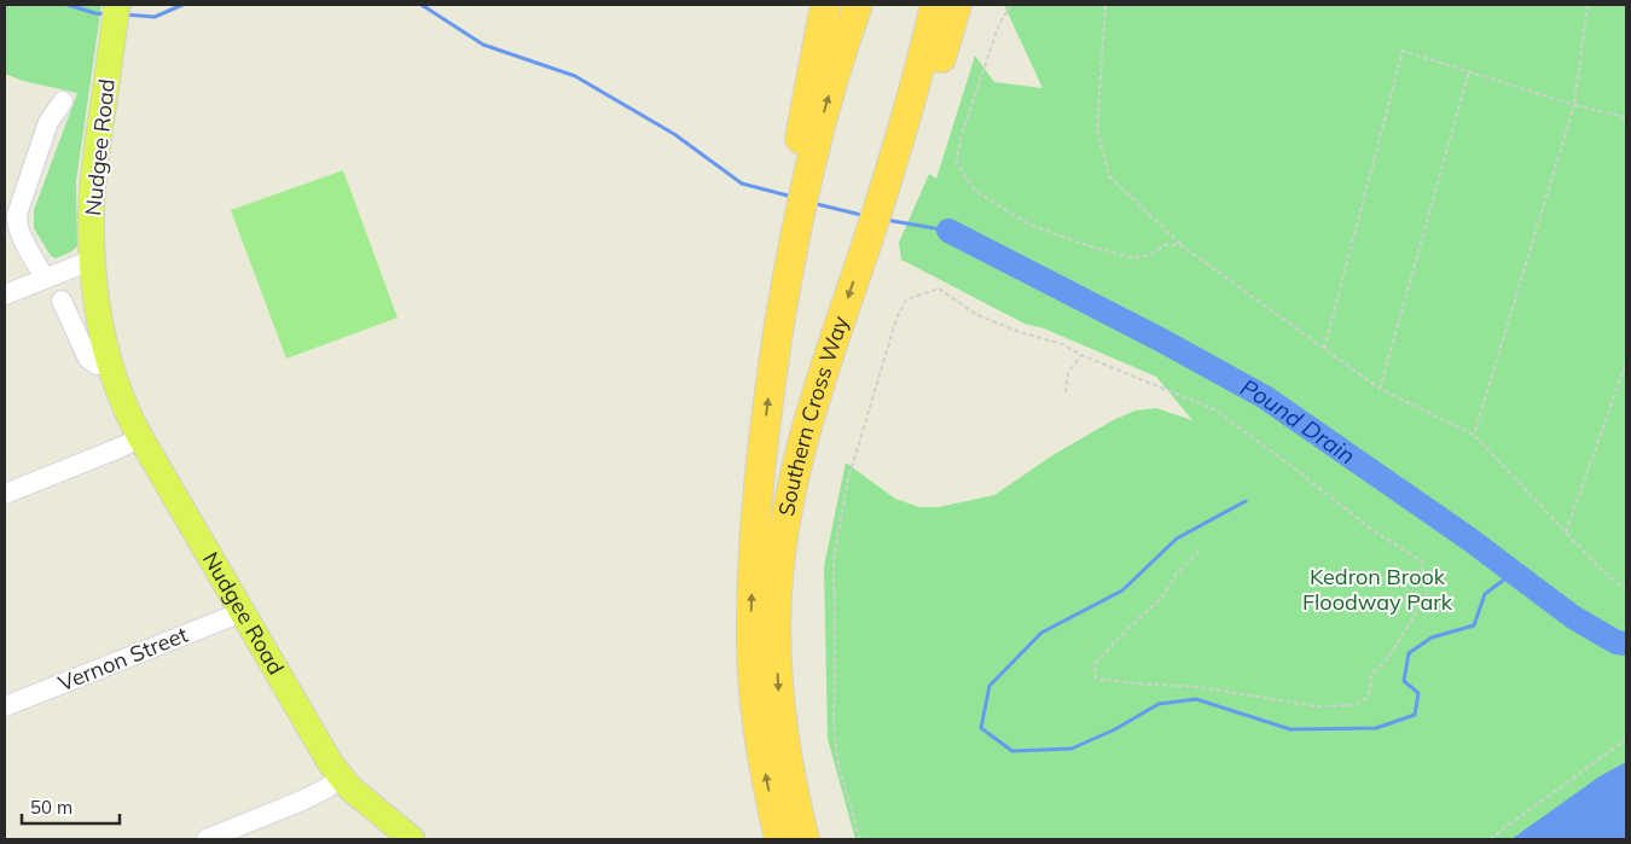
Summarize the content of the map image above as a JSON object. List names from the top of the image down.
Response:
{
  "streets": {
    "highway": ["Southern Cross Way"],
    "main road": ["Nudgee Road"],
    "street": ["Vernon Street"]
  },
  "crossings": [
    ["Nudgee Road", "Vernon Street"]
  ],
  "water": ["Pound Drain"],
  "parks": ["Kedron Brook Floodway Park"],
  "scale_bar": "50 m"
}
